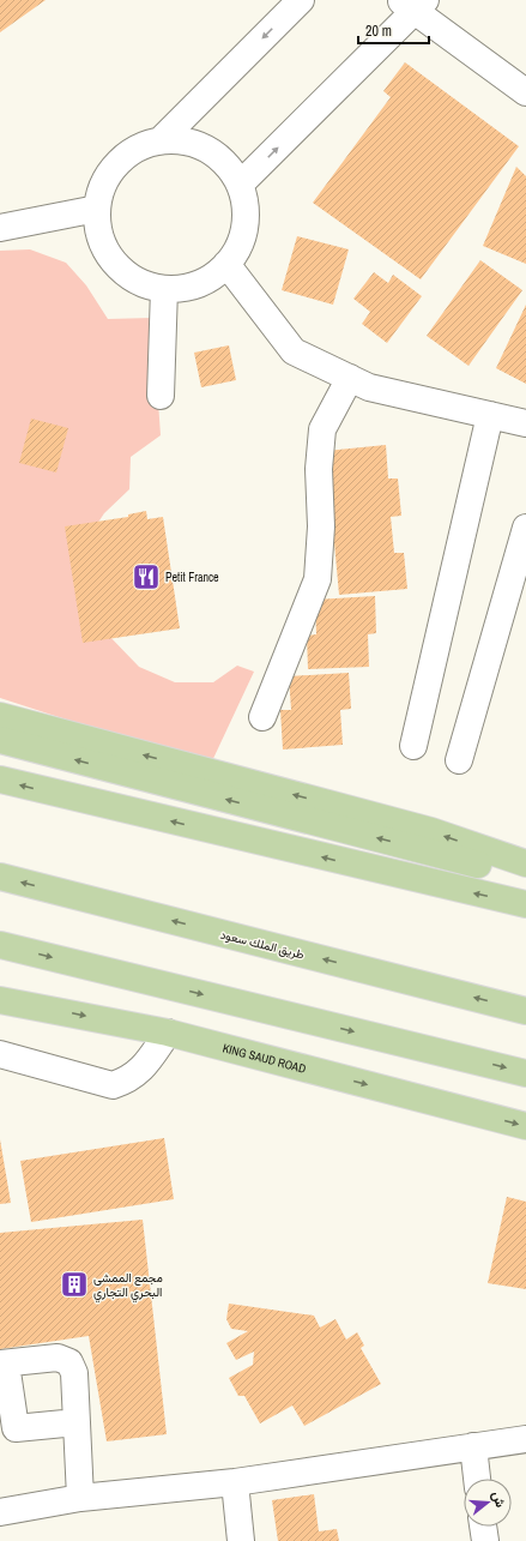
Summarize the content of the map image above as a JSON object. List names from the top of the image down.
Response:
{
  "streets": {
    "main road": ["طريق الملك سعود", "KING SAUD ROAD"]
  },
  "places": {
    "restaurant": ["Petit France"],
    "building": ["مجمع الممشى البحري التجاري"]
  },
  "scale_bar": "20 m",
  "north": "right"
}
